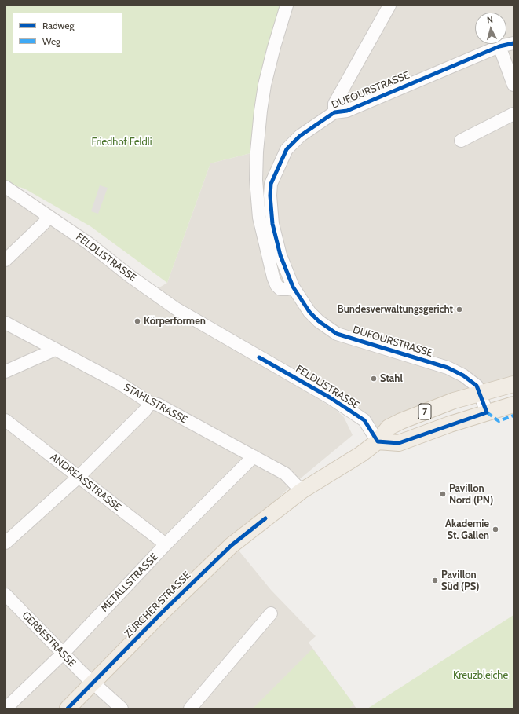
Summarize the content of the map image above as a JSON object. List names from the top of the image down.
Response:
{
  "streets": {
    "main road": ["7", "ZÜRCHER STRASSE"],
    "street": [
      "DUFOURSTRASSE",
      "FELDLISTRASSE",
      "STAHLSTRASSE",
      "ANDREASSTRASSE",
      "METALLSTRASSE",
      "GERBESTRASSE"
    ]
  },
  "crossings": [
    ["DUFOURSTRASSE", "7"],
    ["FELDLISTRASSE", "7"],
    ["FELDLISTRASSE", "ZÜRCHER STRASSE"],
    ["STAHLSTRASSE", "METALLSTRASSE"],
    ["STAHLSTRASSE", "ZÜRCHER STRASSE"],
    ["7", "ZÜRCHER STRASSE"],
    ["ANDREASSTRASSE", "METALLSTRASSE"],
    ["METALLSTRASSE", "GERBESTRASSE"],
    ["ZÜRCHER STRASSE", "GERBESTRASSE"]
  ],
  "parks": ["Friedhof Feldli", "Kreuzbleiche"],
  "places": [
    "Bundesverwaltungsgericht",
    "Körperformen",
    "Stahl",
    "Pavillon Nord (PN)",
    "Akademie St. Gallen",
    "Pavillon Süd (PS)"
  ],
  "legend": ["Radweg", "Weg"],
  "north": "top"
}
